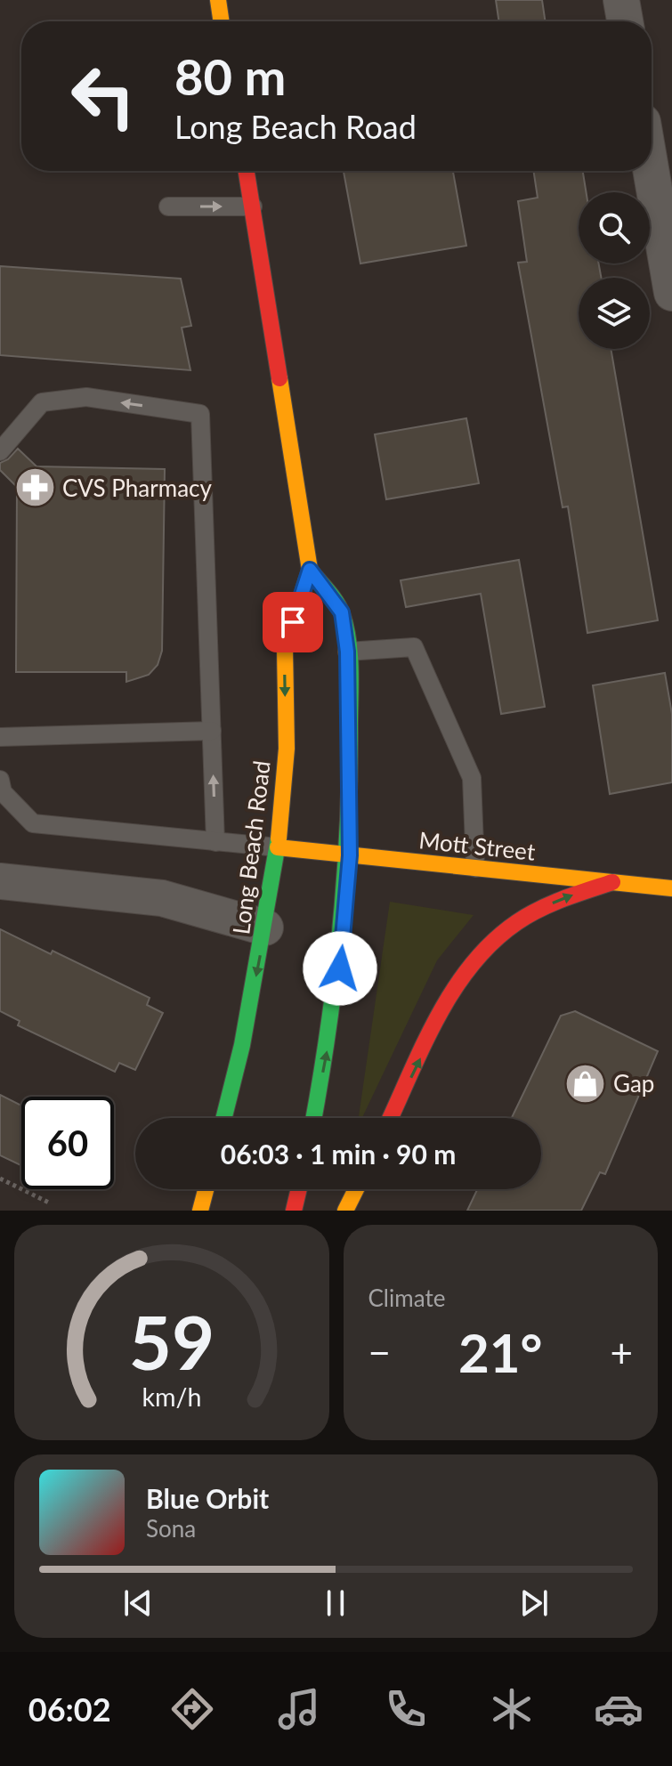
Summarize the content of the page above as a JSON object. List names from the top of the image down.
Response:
{
  "streets": {
    "main road": ["Mott Street", "Long Beach Road"]
  },
  "crossings": [
    ["Mott Street", "Long Beach Road"]
  ],
  "places": {
    "pharmacy": ["CVS Pharmacy"],
    "shop": ["Gap"]
  },
  "page": {
    "turn": ["80 m", "Long Beach Road"],
    "limit": "60",
    "trip": "06:03 · 1 min · 90 m",
    "tile": "Climate",
    "heat": ["−", "21°", "+"],
    "song": ["Blue Orbit", "Sona"],
    "tabs": "06:02",
    "gauge": ["59", "km/h"]
  }
}
